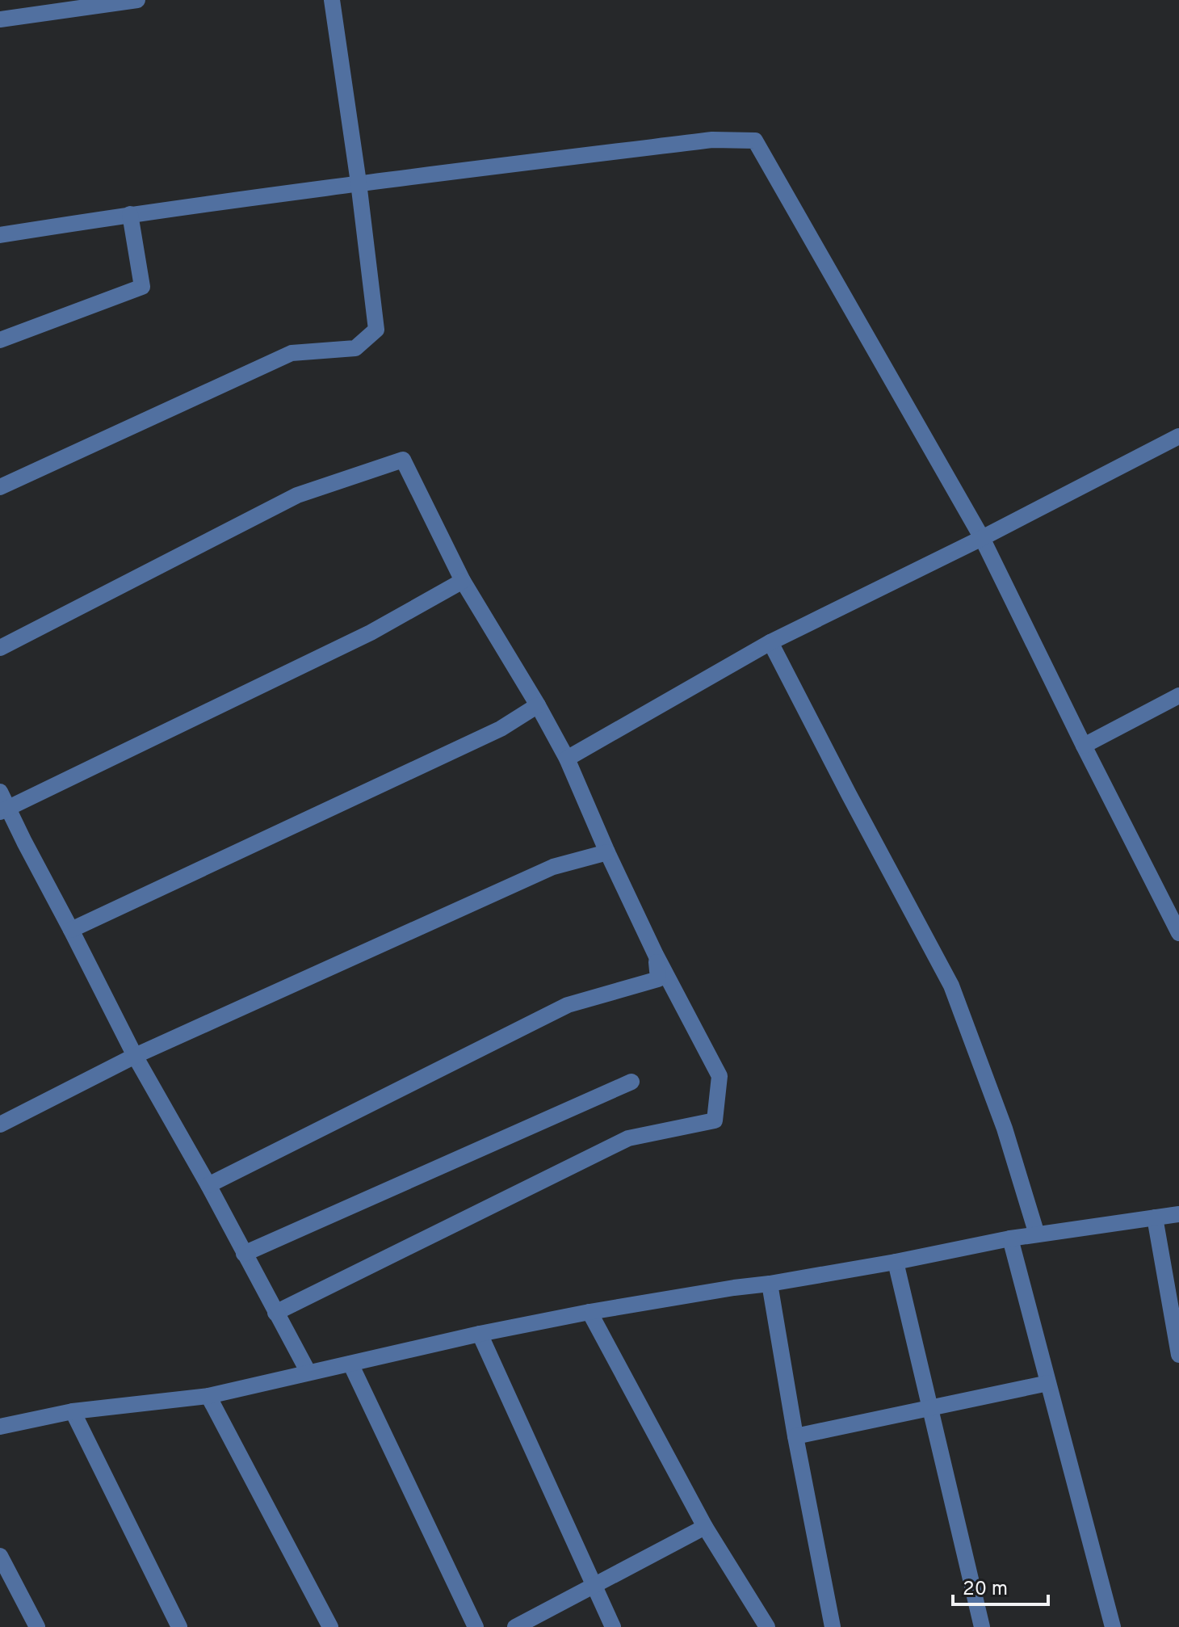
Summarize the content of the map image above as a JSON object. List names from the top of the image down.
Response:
{
  "scale_bar": "20 m"
}
